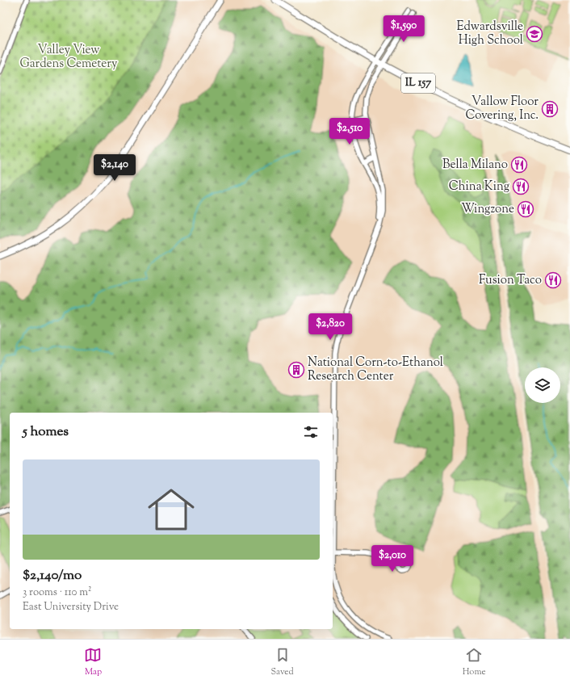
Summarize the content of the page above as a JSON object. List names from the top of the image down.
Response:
{
  "streets": {
    "main road": ["IL 157"]
  },
  "parks": ["Valley View Gardens Cemetery"],
  "places": {
    "school or university": ["Edwardsville High School"],
    "building": ["Vallow Floor Covering, Inc.", "National Corn-to-Ethanol Research Center"],
    "restaurant": [
      "Bella Milano",
      "China King",
      "Wingzone",
      "Fusion Taco"
    ]
  },
  "page": {
    "price": [
      "$1,590",
      "$2,510",
      "$2,140",
      "$2,820",
      "$2,010"
    ],
    "heading": "5 homes",
    "list": [
      {
        "name": "$2,140/mo",
        "note": "3 rooms · 110 m² · East University Drive"
      }
    ],
    "tabs": ["Map", "Saved", "Home"]
  }
}
